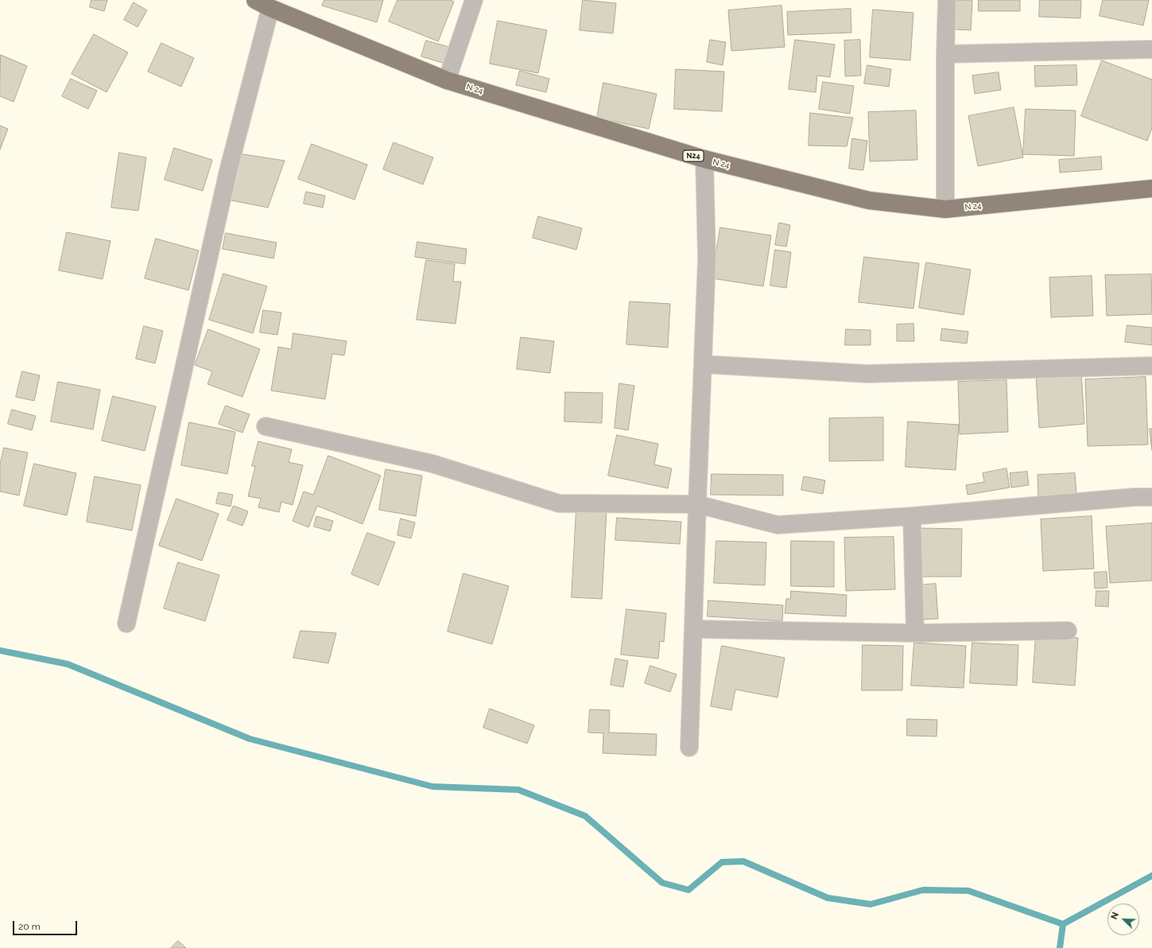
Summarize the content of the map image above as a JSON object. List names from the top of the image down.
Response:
{
  "streets": {
    "main road": ["N 24", "N24"]
  },
  "scale_bar": "20 m",
  "north": "top left"
}
